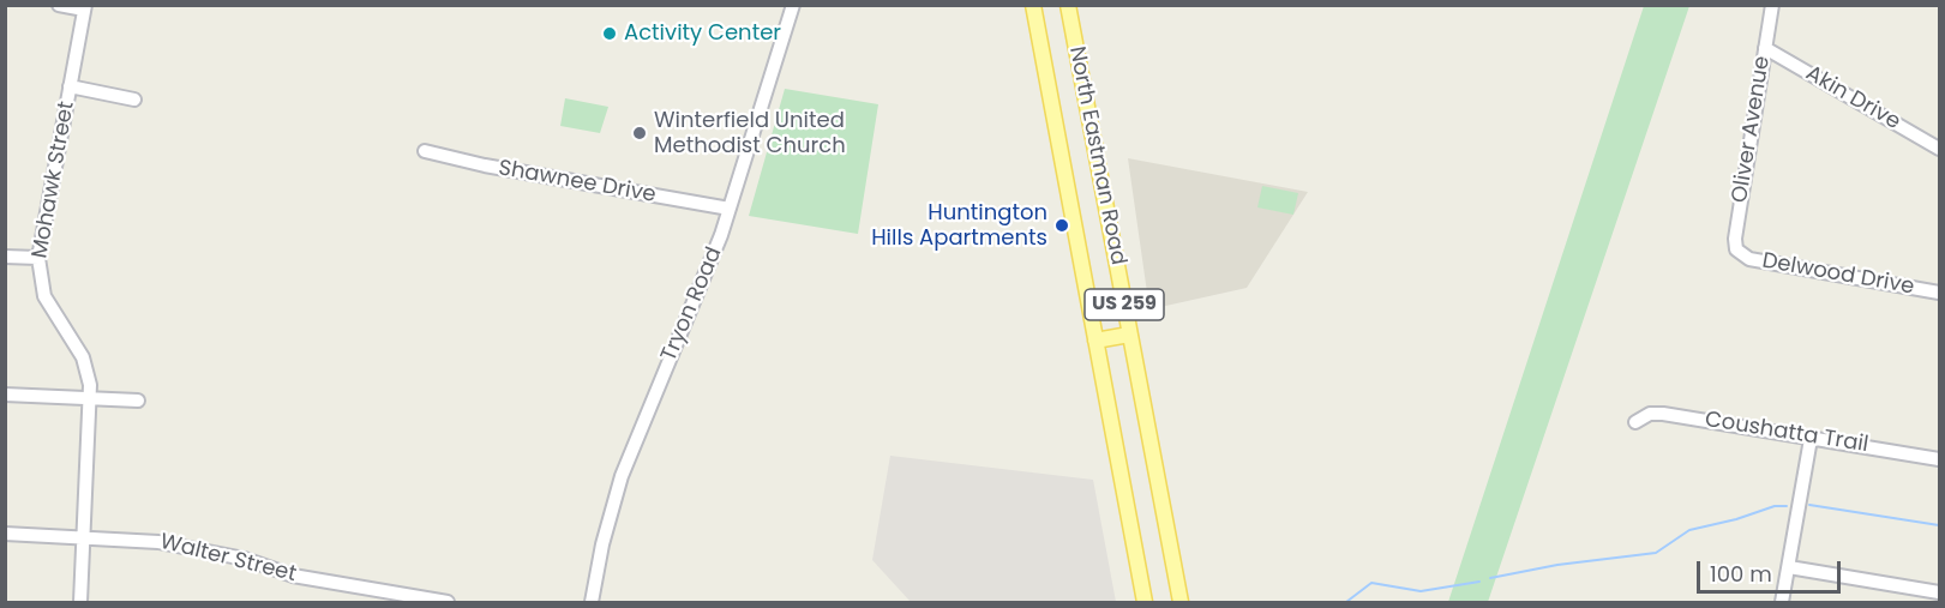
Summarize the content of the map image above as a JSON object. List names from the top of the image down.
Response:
{
  "streets": {
    "main road": ["North Eastman Road", "US 259"],
    "street": [
      "Akin Drive",
      "Oliver Avenue",
      "Mohawk Street",
      "Shawnee Drive",
      "Delwood Drive",
      "Tryon Road",
      "Coushatta Trail",
      "Walter Street"
    ]
  },
  "crossings": [
    ["Akin Drive", "Oliver Avenue"],
    ["Oliver Avenue", "Delwood Drive"],
    ["Mohawk Street", "Walter Street"],
    ["Shawnee Drive", "Tryon Road"]
  ],
  "places": ["Activity Center", "Winterfield United Methodist Church", "Huntington Hills Apartments"],
  "scale_bar": "100 m"
}
